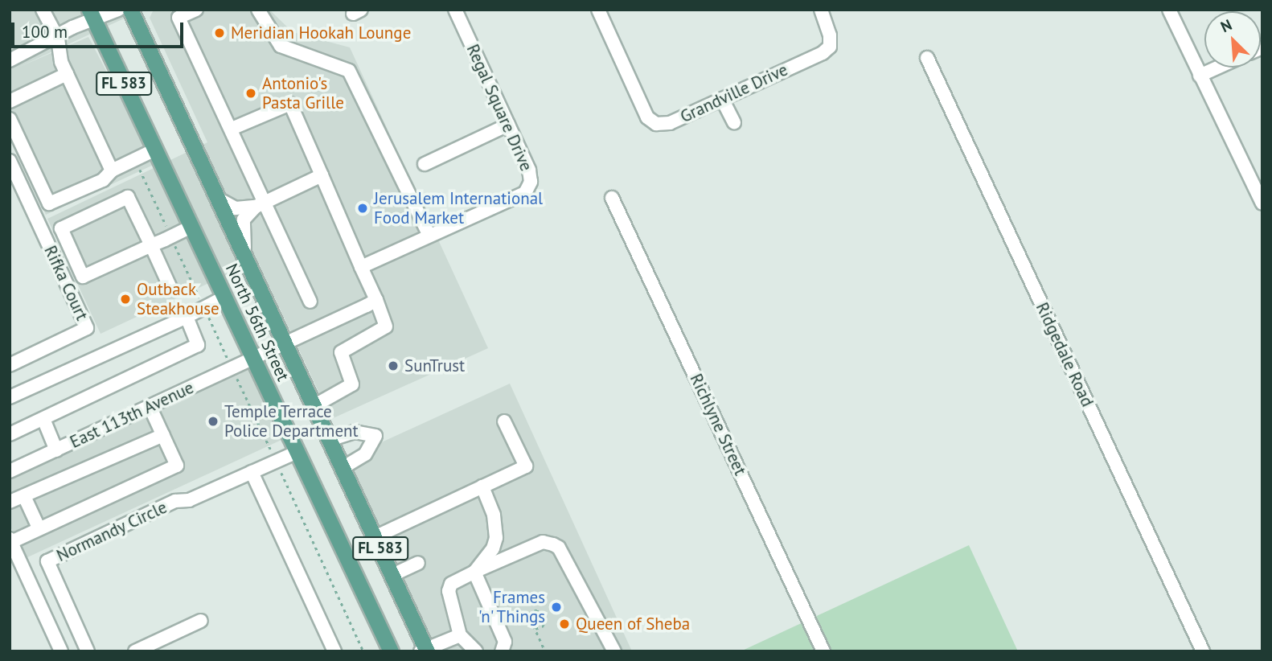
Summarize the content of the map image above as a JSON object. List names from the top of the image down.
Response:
{
  "streets": {
    "main road": ["FL 583", "North 56th Street"],
    "street": [
      "Grandville Drive",
      "Regal Square Drive",
      "Rifka Court",
      "Ridgedale Road",
      "East 113th Avenue",
      "Richlyne Street",
      "Normandy Circle"
    ]
  },
  "crossings": [
    ["North 56th Street", "East 113th Avenue"],
    ["North 56th Street", "Normandy Circle"]
  ],
  "places": [
    "Meridian Hookah Lounge",
    "Antonio's Pasta Grille",
    "Jerusalem International Food Market",
    "Outback Steakhouse",
    "SunTrust",
    "Temple Terrace Police Department",
    "Frames 'n' Things",
    "Queen of Sheba"
  ],
  "scale_bar": "100 m",
  "north": "top left"
}
